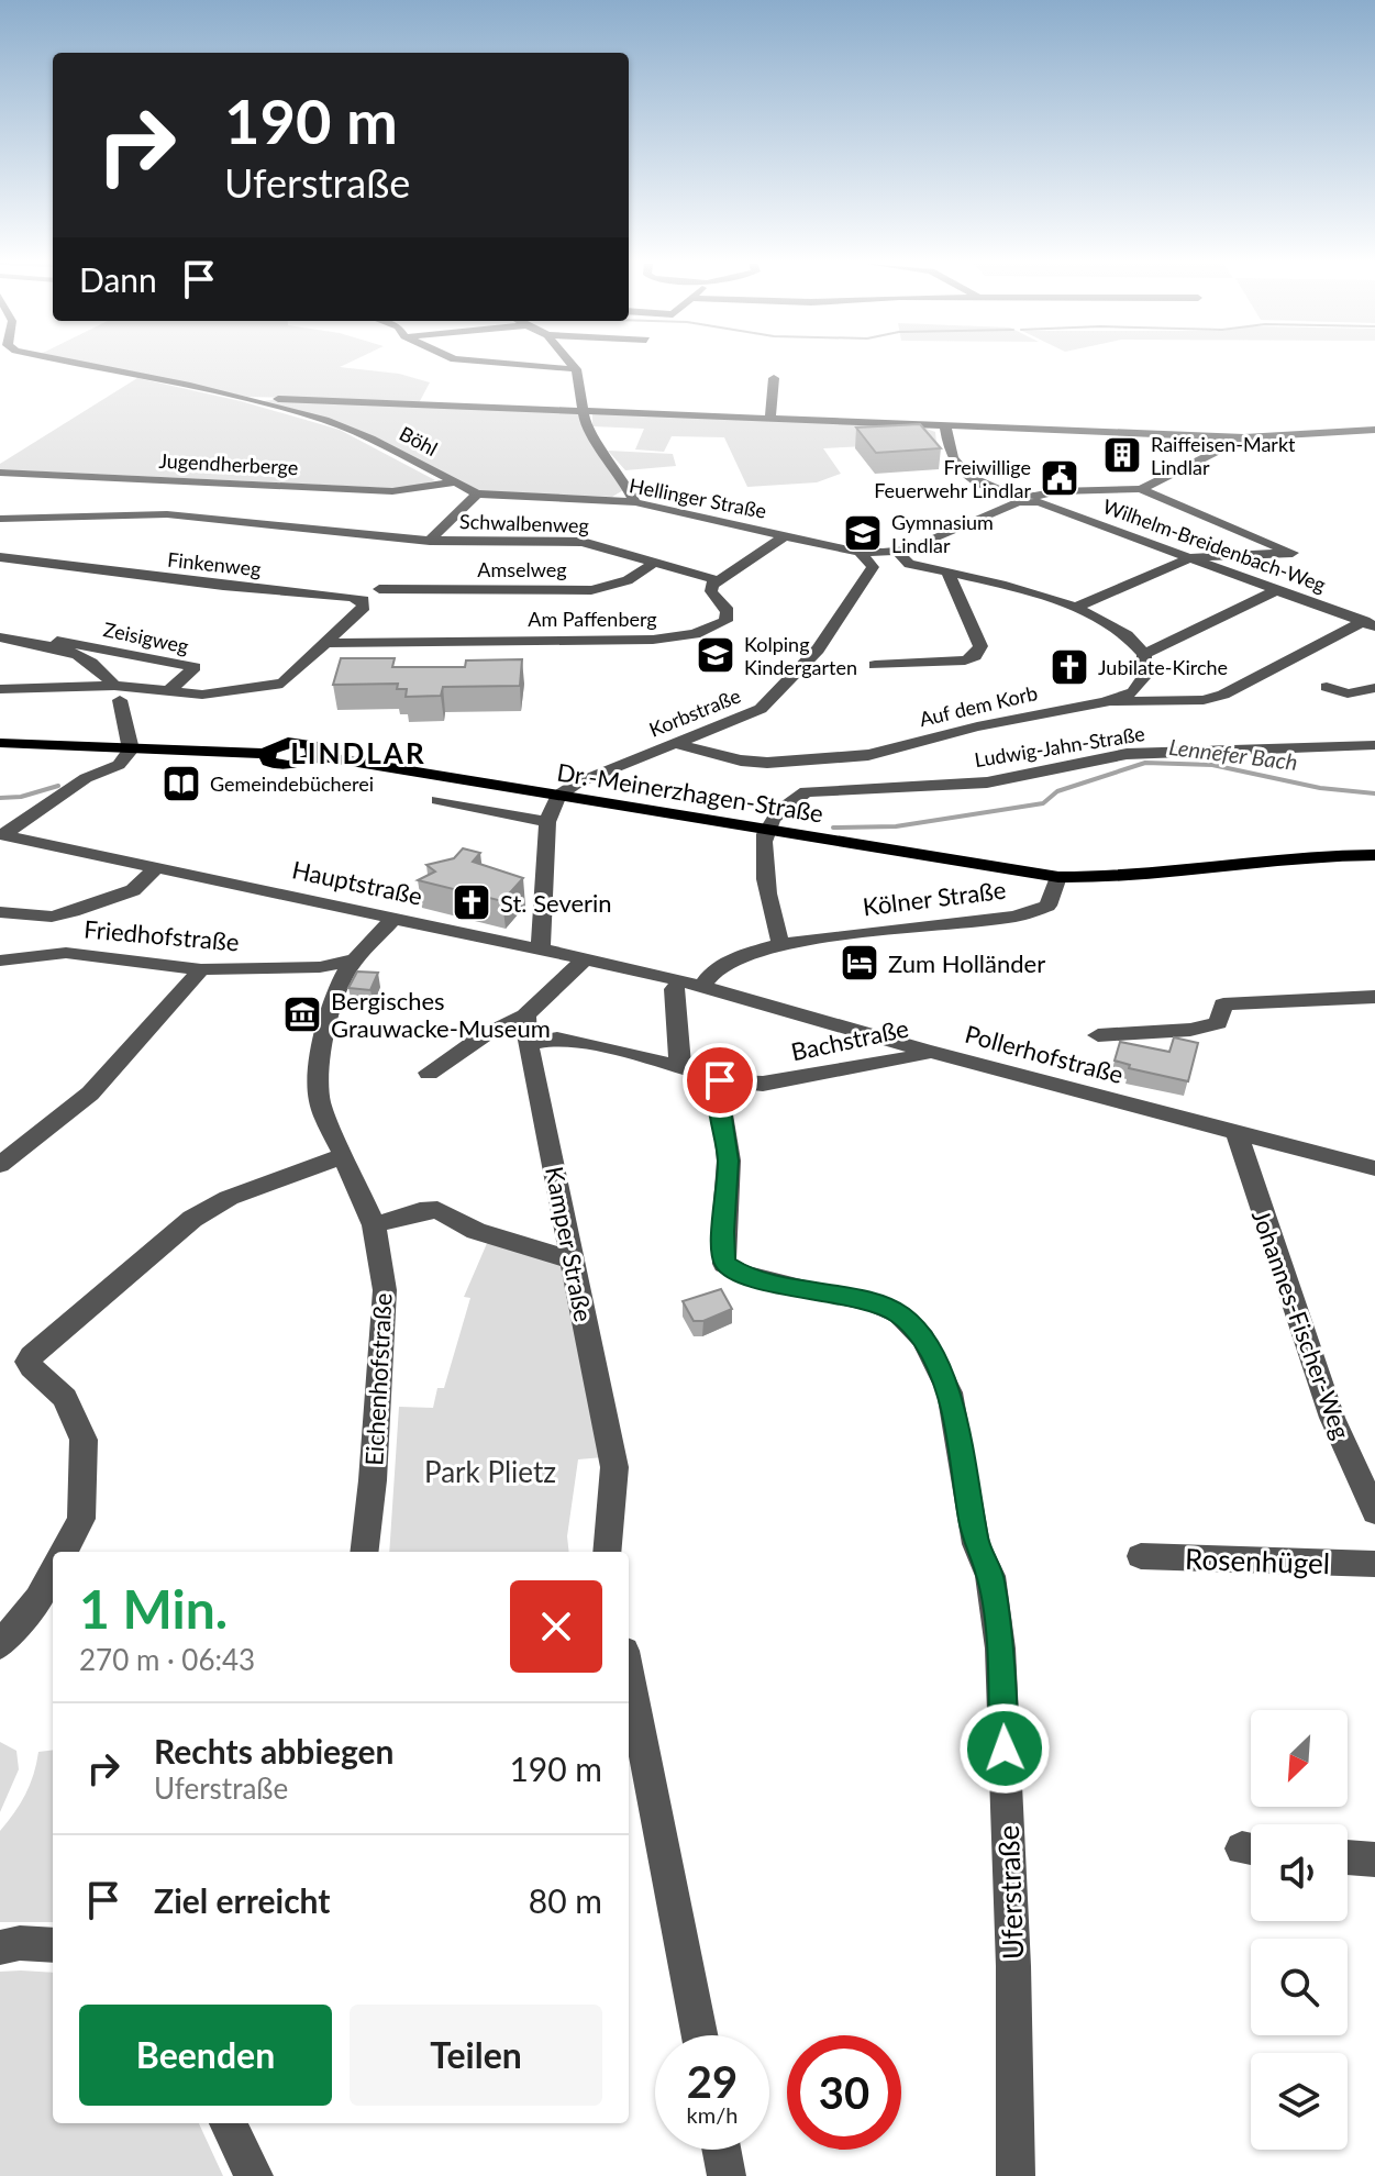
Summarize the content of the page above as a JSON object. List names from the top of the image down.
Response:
{
  "streets": {
    "main road": ["Dr.-Meinerzhagen-Straße"],
    "street": [
      "Böhl",
      "Jugendherberge",
      "Hellinger Straße",
      "Schwalbenweg",
      "Wilhelm-Breidenbach-Weg",
      "Finkenweg",
      "Amselweg",
      "Am Paffenberg",
      "Zeisigweg",
      "Auf dem Korb",
      "Korbstraße",
      "Ludwig-Jahn-Straße",
      "Hauptstraße",
      "Kölner Straße",
      "Friedhofstraße",
      "Bachstraße",
      "Pollerhofstraße",
      "Kamper Straße",
      "Johannes-Fischer-Weg",
      "Eichenhofstraße",
      "Rosenhügel",
      "Uferstraße"
    ]
  },
  "crossings": [
    ["Böhl", "Jugendherberge"],
    ["Böhl", "Hellinger Straße"],
    ["Jugendherberge", "Hellinger Straße"],
    ["Jugendherberge", "Schwalbenweg"],
    ["Hellinger Straße", "Schwalbenweg"],
    ["Schwalbenweg", "Amselweg"],
    ["Schwalbenweg", "Am Paffenberg"],
    ["Finkenweg", "Am Paffenberg"],
    ["Auf dem Korb", "Korbstraße"],
    ["Korbstraße", "Dr.-Meinerzhagen-Straße"],
    ["Ludwig-Jahn-Straße", "Dr.-Meinerzhagen-Straße"],
    ["Dr.-Meinerzhagen-Straße", "Kölner Straße"],
    ["Hauptstraße", "Kölner Straße"],
    ["Hauptstraße", "Friedhofstraße"],
    ["Hauptstraße", "Pollerhofstraße"],
    ["Hauptstraße", "Eichenhofstraße"],
    ["Kölner Straße", "Pollerhofstraße"],
    ["Friedhofstraße", "Eichenhofstraße"],
    ["Bachstraße", "Pollerhofstraße"],
    ["Bachstraße", "Kamper Straße"],
    ["Bachstraße", "Uferstraße"],
    ["Pollerhofstraße", "Johannes-Fischer-Weg"]
  ],
  "districts": ["LINDLAR"],
  "water": ["Lennefer Bach"],
  "parks": ["Park Plietz"],
  "places": {
    "building": ["Raiffeisen-Markt Lindlar"],
    "public building": ["Freiwillige Feuerwehr Lindlar"],
    "school or university": ["Gymnasium Lindlar", "Kolping Kindergarten"],
    "church": ["Jubilate-Kirche", "St. Severin"],
    "library": ["Gemeindebücherei"],
    "hotel": ["Zum Holländer"],
    "museum": ["Bergisches Grauwacke-Museum"]
  },
  "north": "bottom left",
  "page": {
    "turn": ["190 m", "Uferstraße"],
    "then": "Dann",
    "heading": ["1 Min.", "270 m · 06:43"],
    "list": [
      {
        "name": "Rechts abbiegen",
        "note": "Uferstraße",
        "value": "190 m"
      },
      {
        "name": "Ziel erreicht",
        "value": "80 m"
      }
    ],
    "buttons": ["Beenden", "Teilen"],
    "speed": "29 km/h",
    "limit": "30"
  }
}
